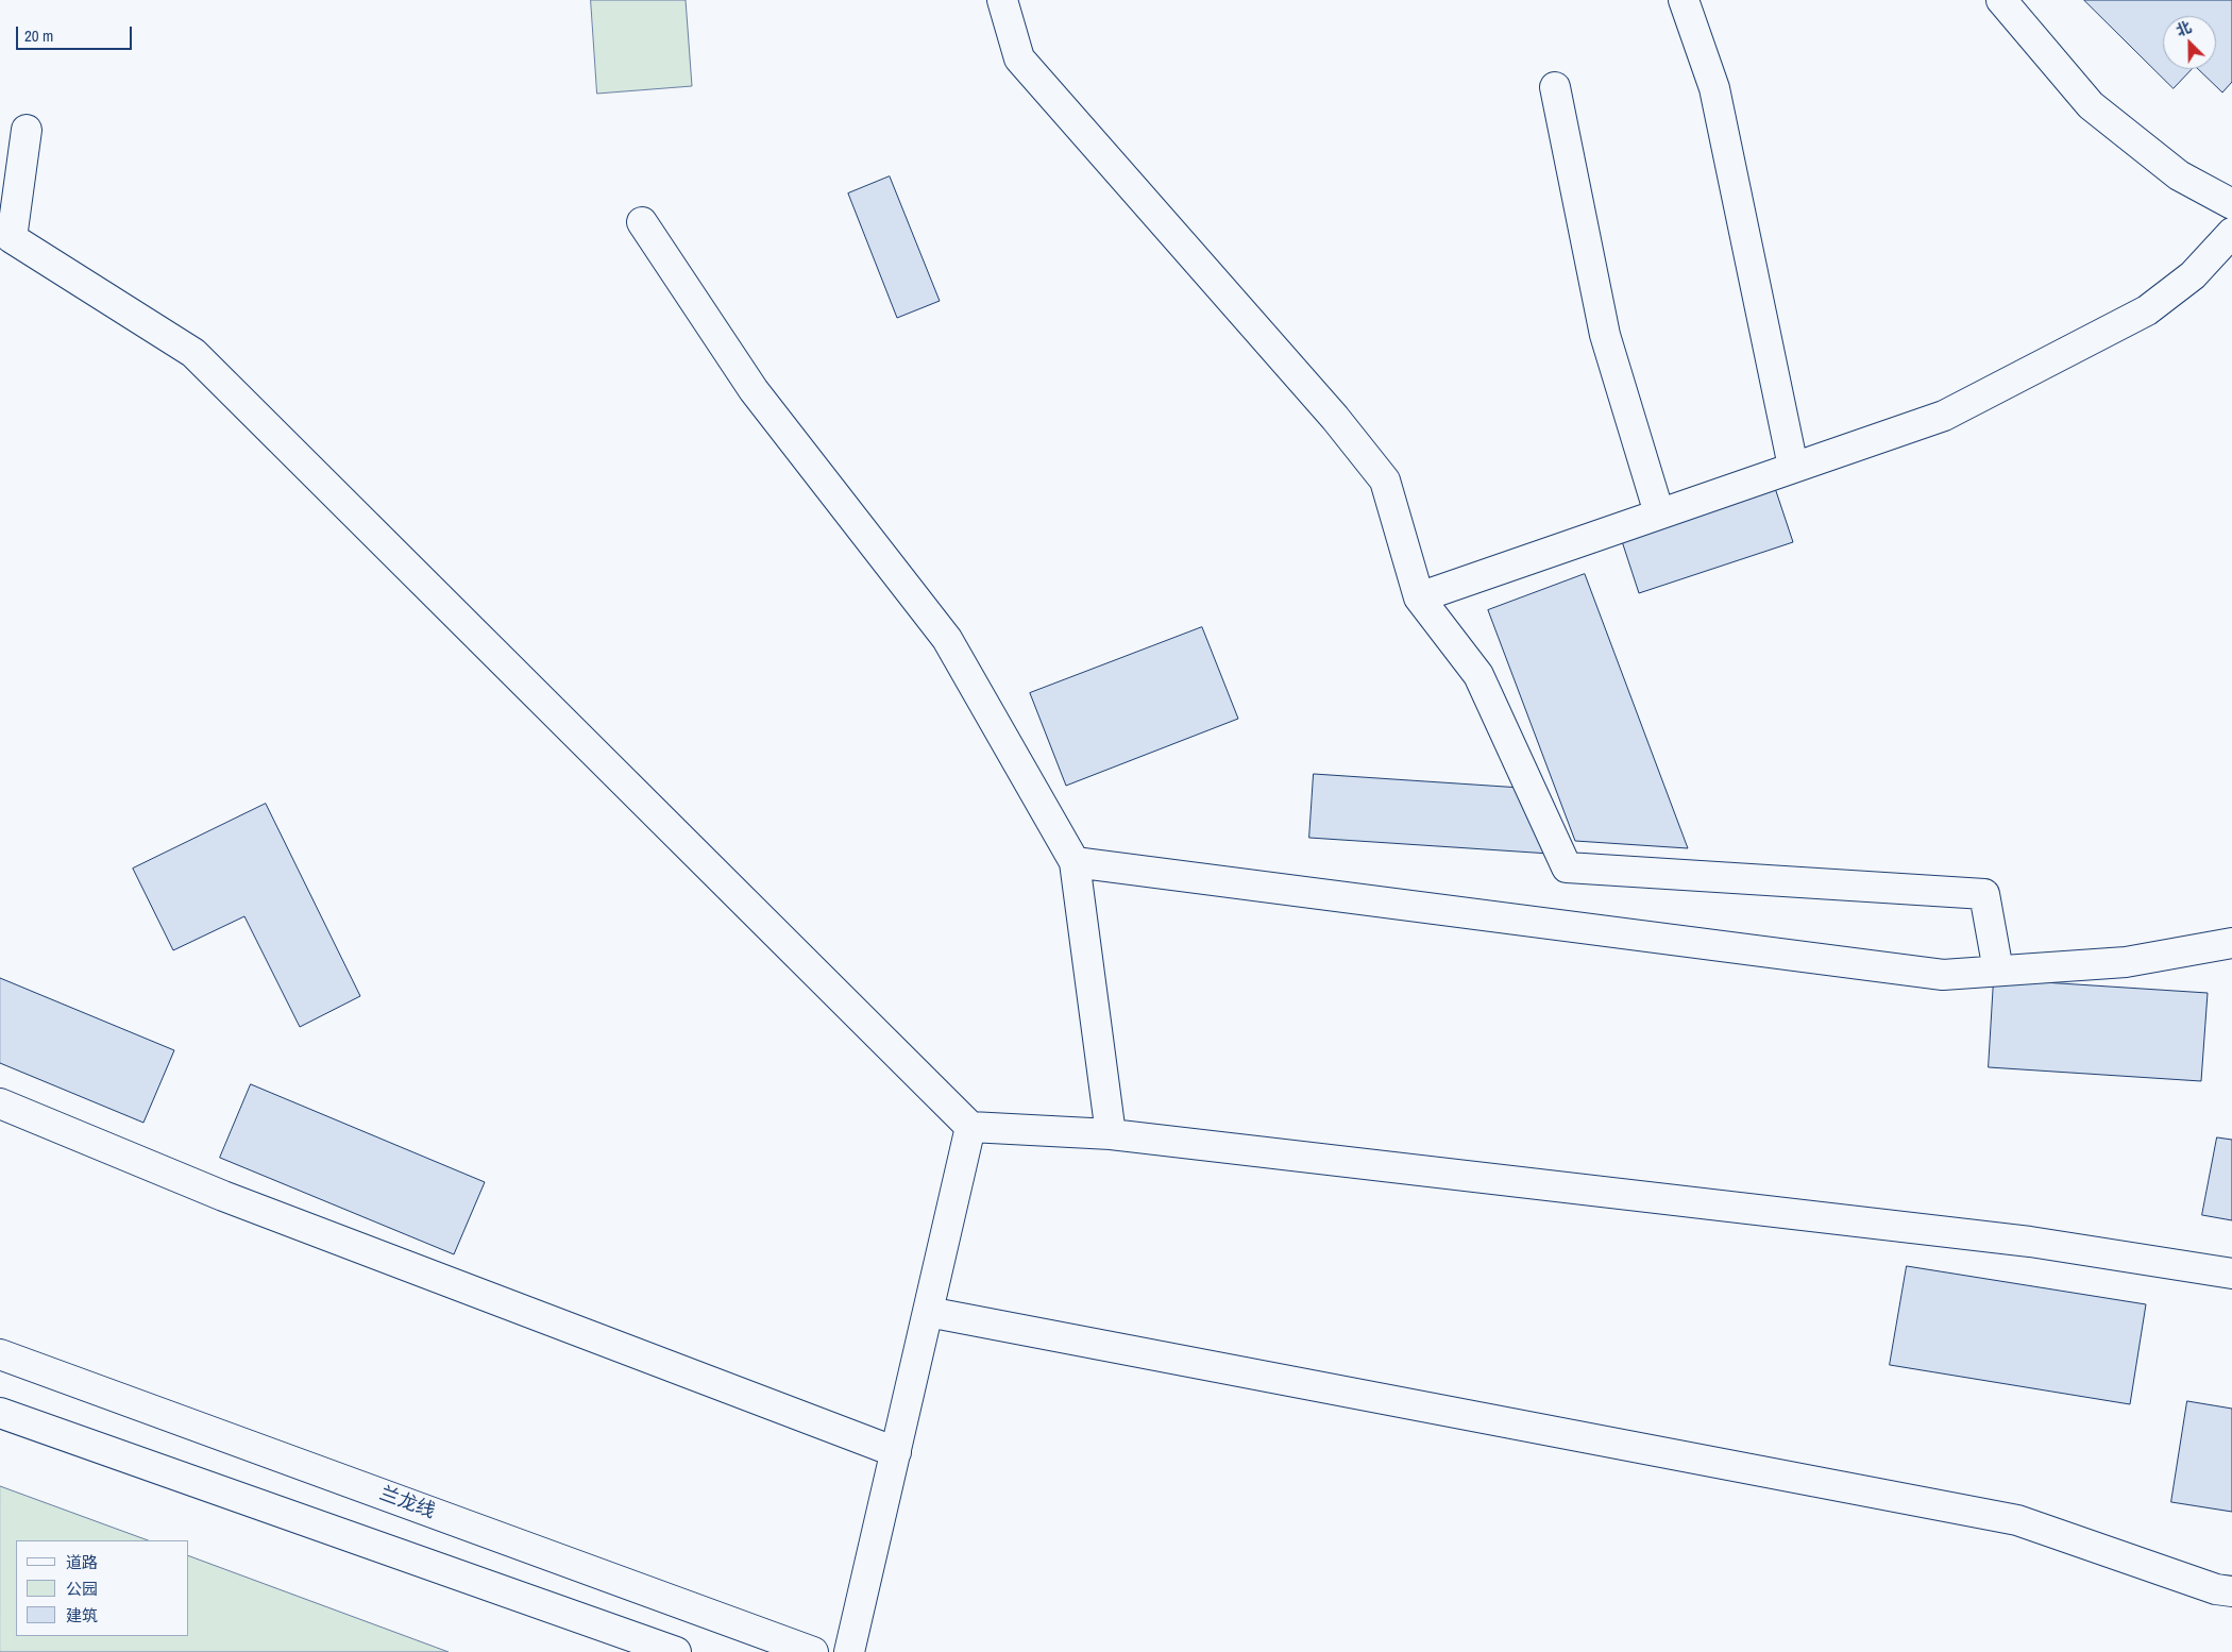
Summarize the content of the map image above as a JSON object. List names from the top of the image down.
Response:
{
  "streets": {
    "main road": ["兰龙线"]
  },
  "legend": ["道路", "公园", "建筑"],
  "scale_bar": "20 m",
  "north": "top left"
}
